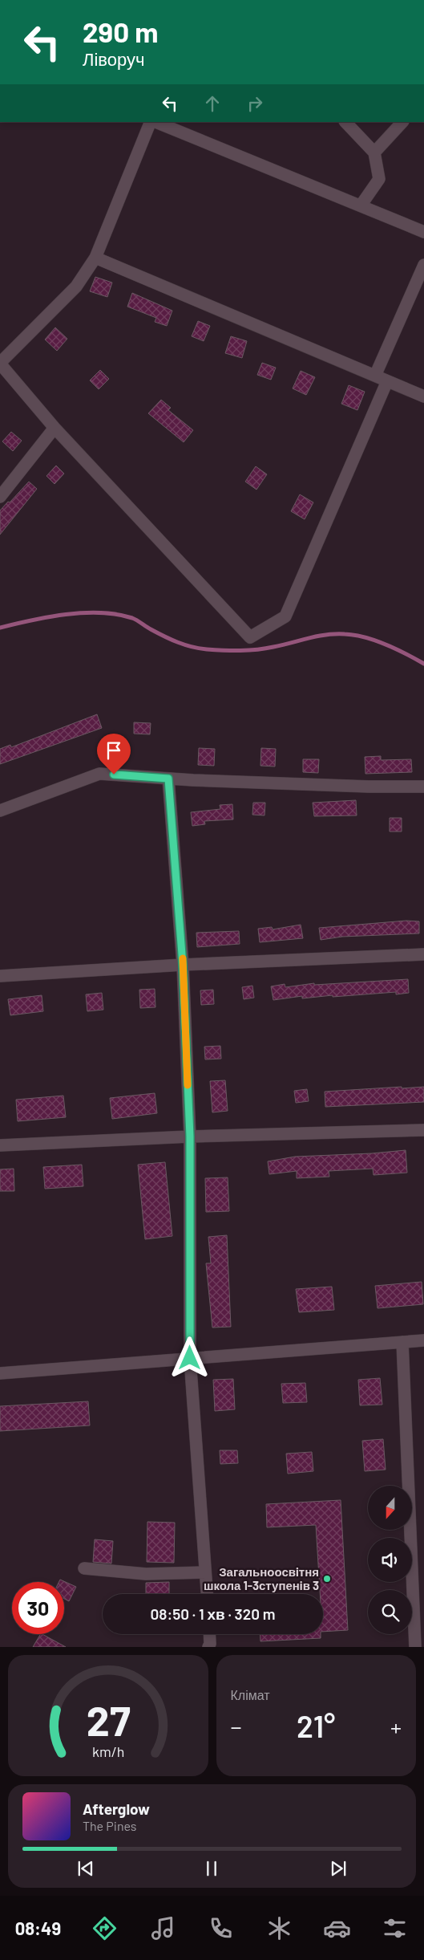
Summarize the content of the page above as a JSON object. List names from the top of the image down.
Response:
{
  "places": ["Загальноосвiтня школа 1-3ступенiв 3"],
  "north": "bottom",
  "page": {
    "turn": ["290 m", "Ліворуч"],
    "limit": "30",
    "trip": "08:50 · 1 хв · 320 m",
    "tile": "Клімат",
    "heat": ["−", "21°", "+"],
    "song": ["Afterglow", "The Pines"],
    "tabs": "08:49",
    "gauge": ["27", "km/h"]
  }
}
